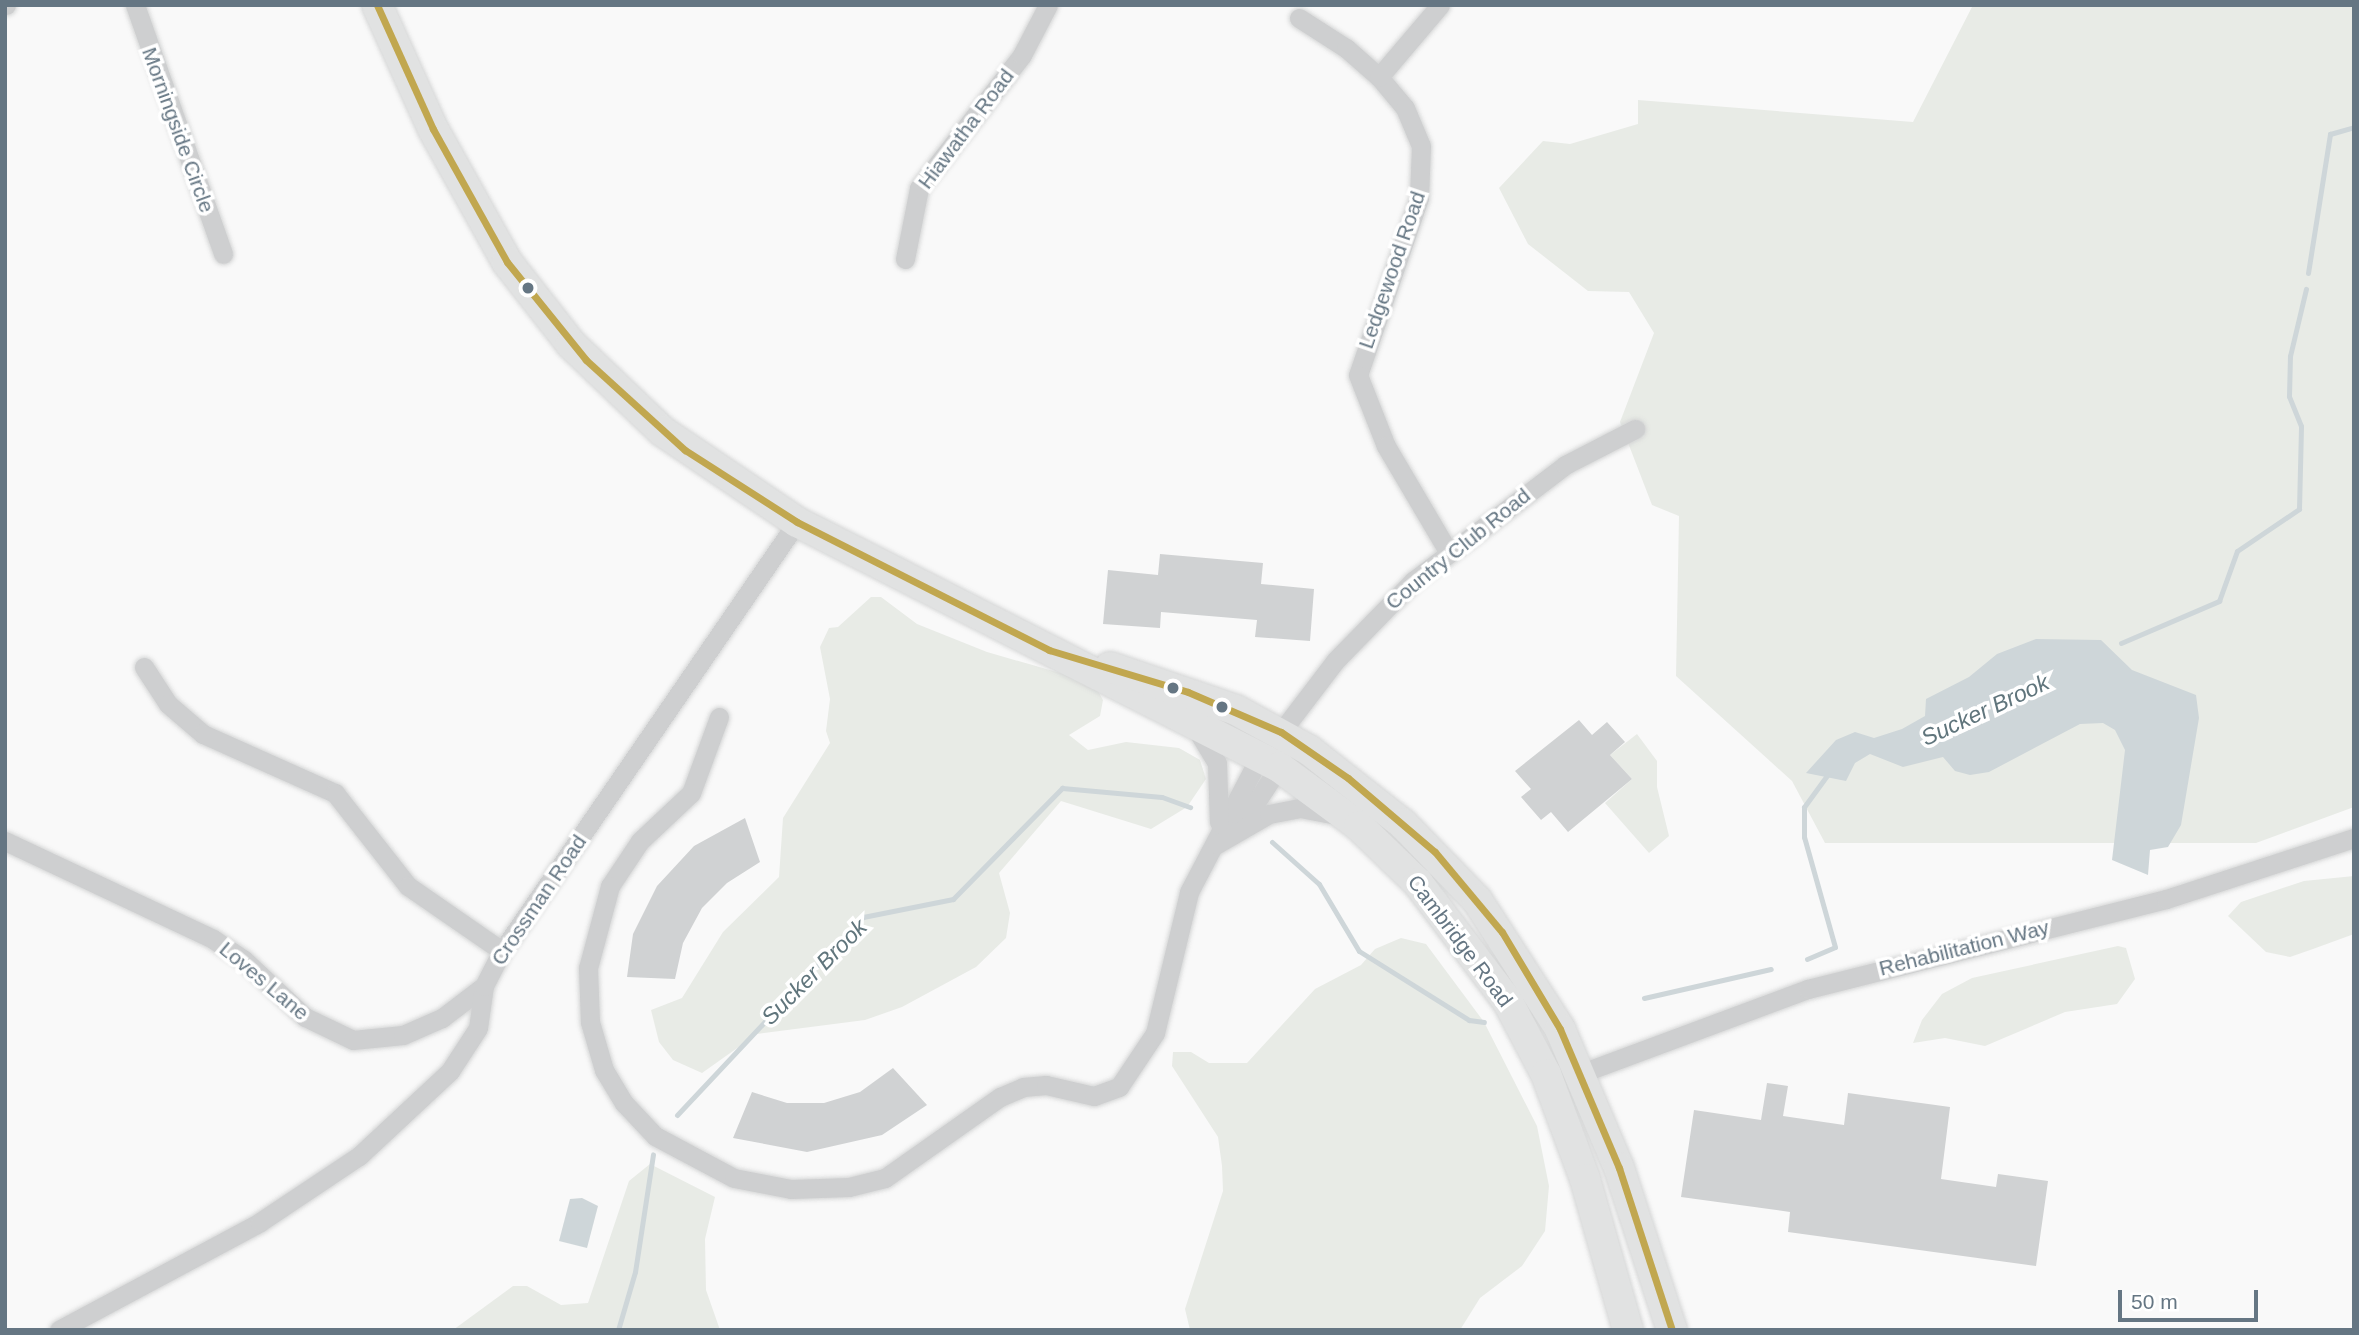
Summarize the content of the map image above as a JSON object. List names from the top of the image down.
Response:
{
  "streets": {
    "highway": ["Cambridge Road"],
    "street": [
      "Hiawatha Road",
      "Morningside Circle",
      "Ledgewood Road",
      "Country Club Road",
      "Crossman Road",
      "Rehabilitation Way",
      "Loves Lane"
    ]
  },
  "crossings": [
    ["Ledgewood Road", "Country Club Road"],
    ["Country Club Road", "Cambridge Road"],
    ["Crossman Road", "Cambridge Road"],
    ["Crossman Road", "Loves Lane"],
    ["Cambridge Road", "Rehabilitation Way"]
  ],
  "water": ["Sucker Brook"],
  "scale_bar": "50 m"
}
